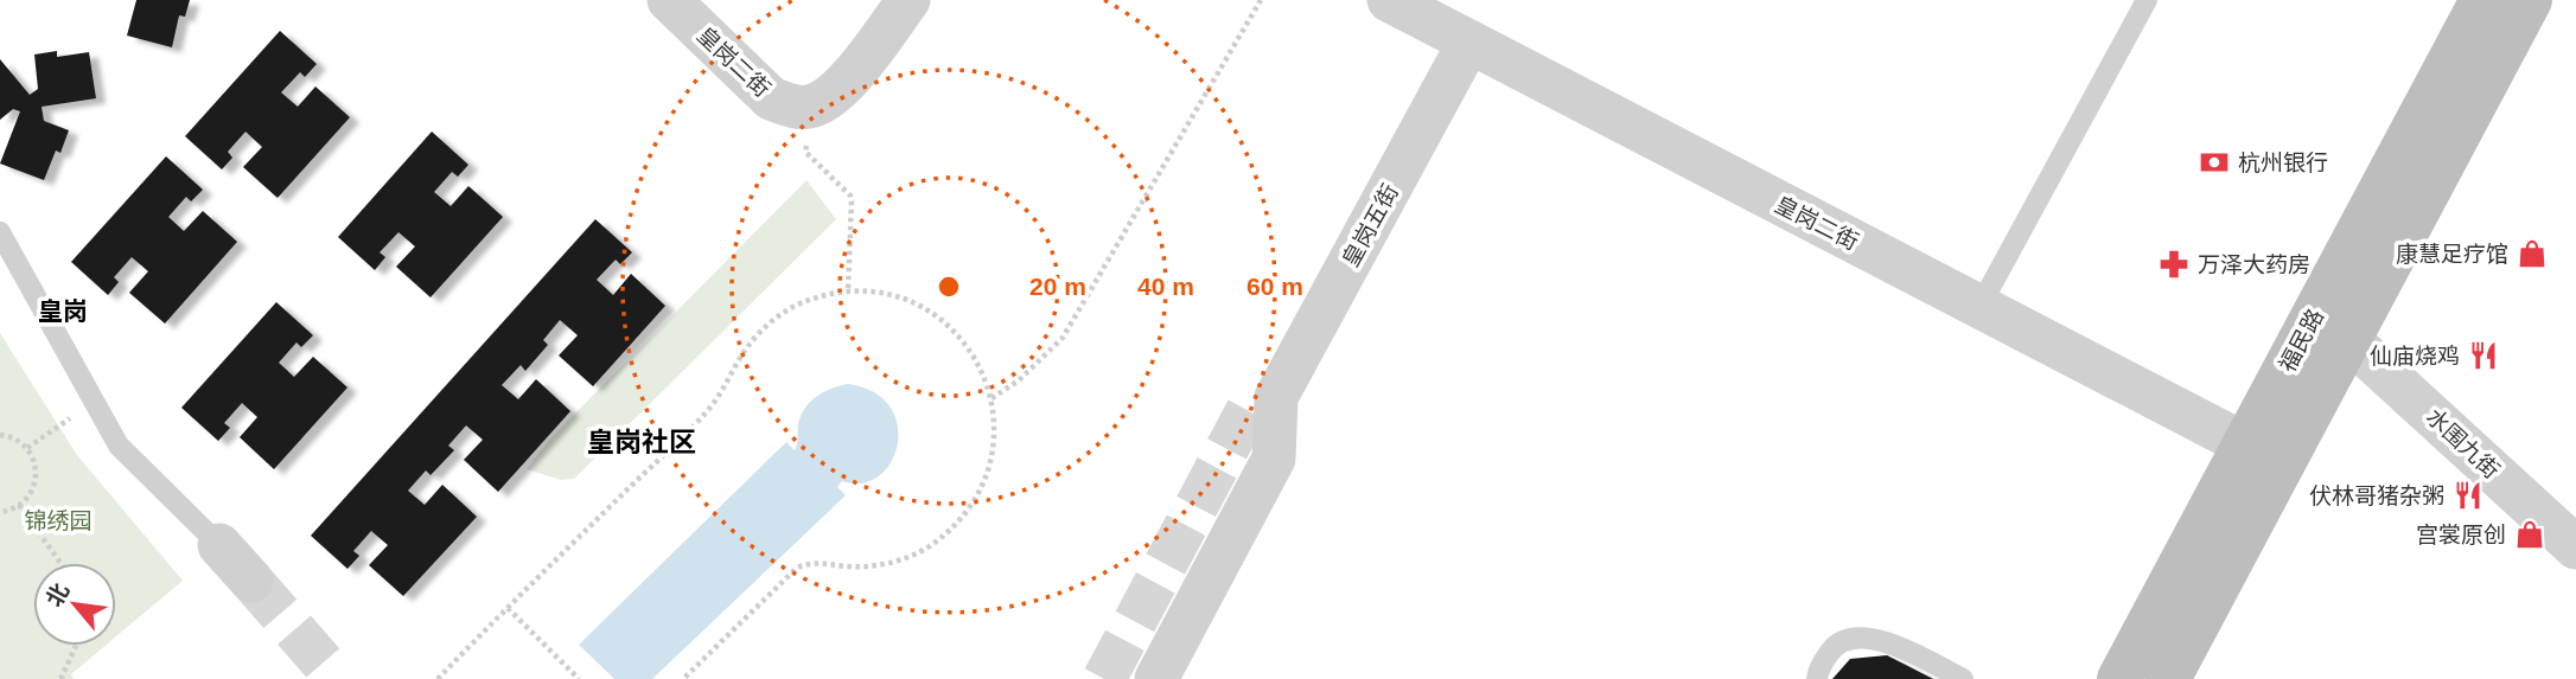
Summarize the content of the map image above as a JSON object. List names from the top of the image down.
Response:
{
  "streets": {
    "main road": ["福民路"],
    "street": ["皇岗二街", "皇岗五街", "水围九街"]
  },
  "crossings": [
    ["皇岗二街", "皇岗五街"],
    ["皇岗二街", "福民路"],
    ["福民路", "水围九街"]
  ],
  "districts": ["皇岗", "皇岗社区"],
  "parks": ["锦绣园"],
  "places": {
    "bank": ["杭州银行"],
    "shop": ["康慧足疗馆", "宫裳原创"],
    "pharmacy": ["万泽大药房"],
    "restaurant": ["仙庙烧鸡", "伏林哥猪杂粥"]
  },
  "north": "top left",
  "rings": ["20 m", "40 m", "60 m"]
}
